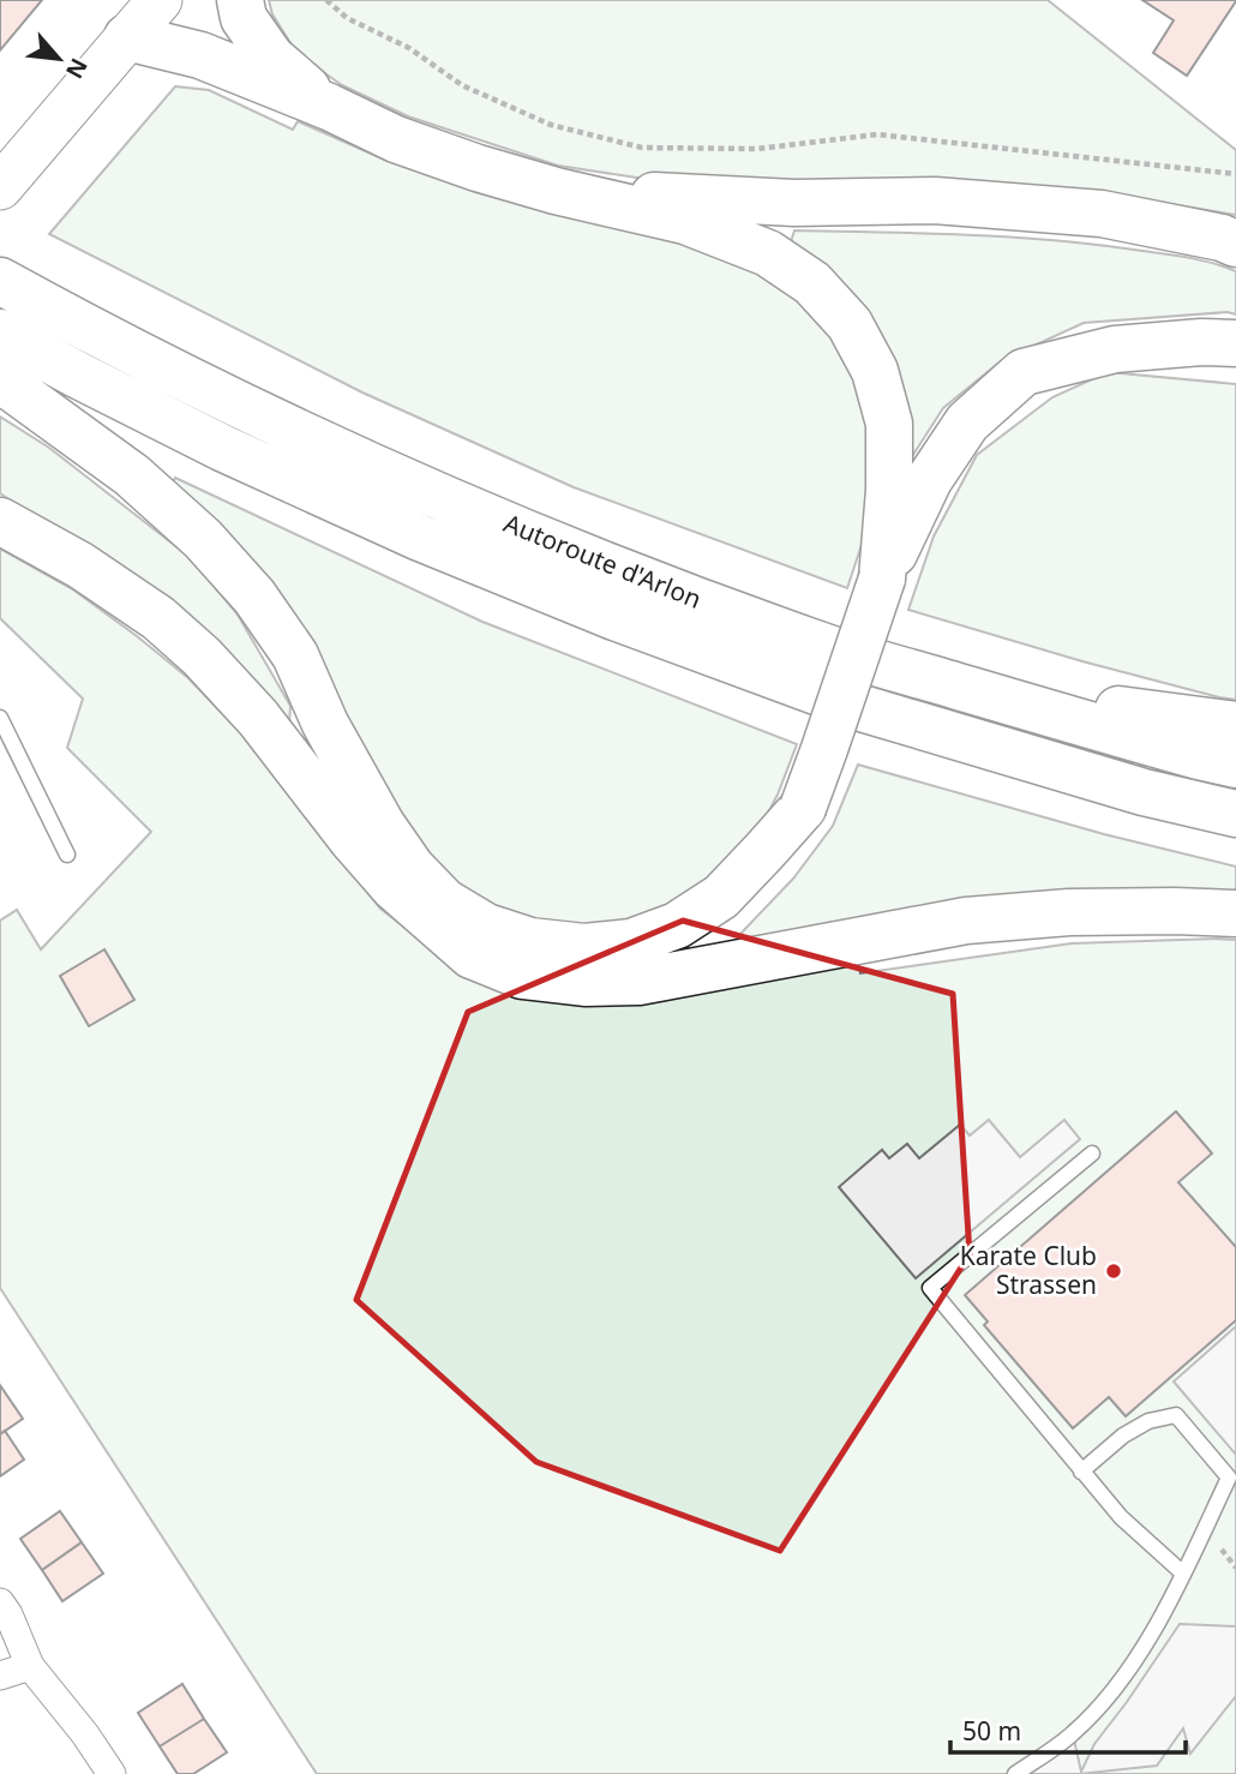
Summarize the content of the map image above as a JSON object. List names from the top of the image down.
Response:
{
  "streets": {
    "highway": ["Autoroute d'Arlon"]
  },
  "places": ["Karate Club Strassen"],
  "scale_bar": "50 m",
  "north": "bottom right"
}
